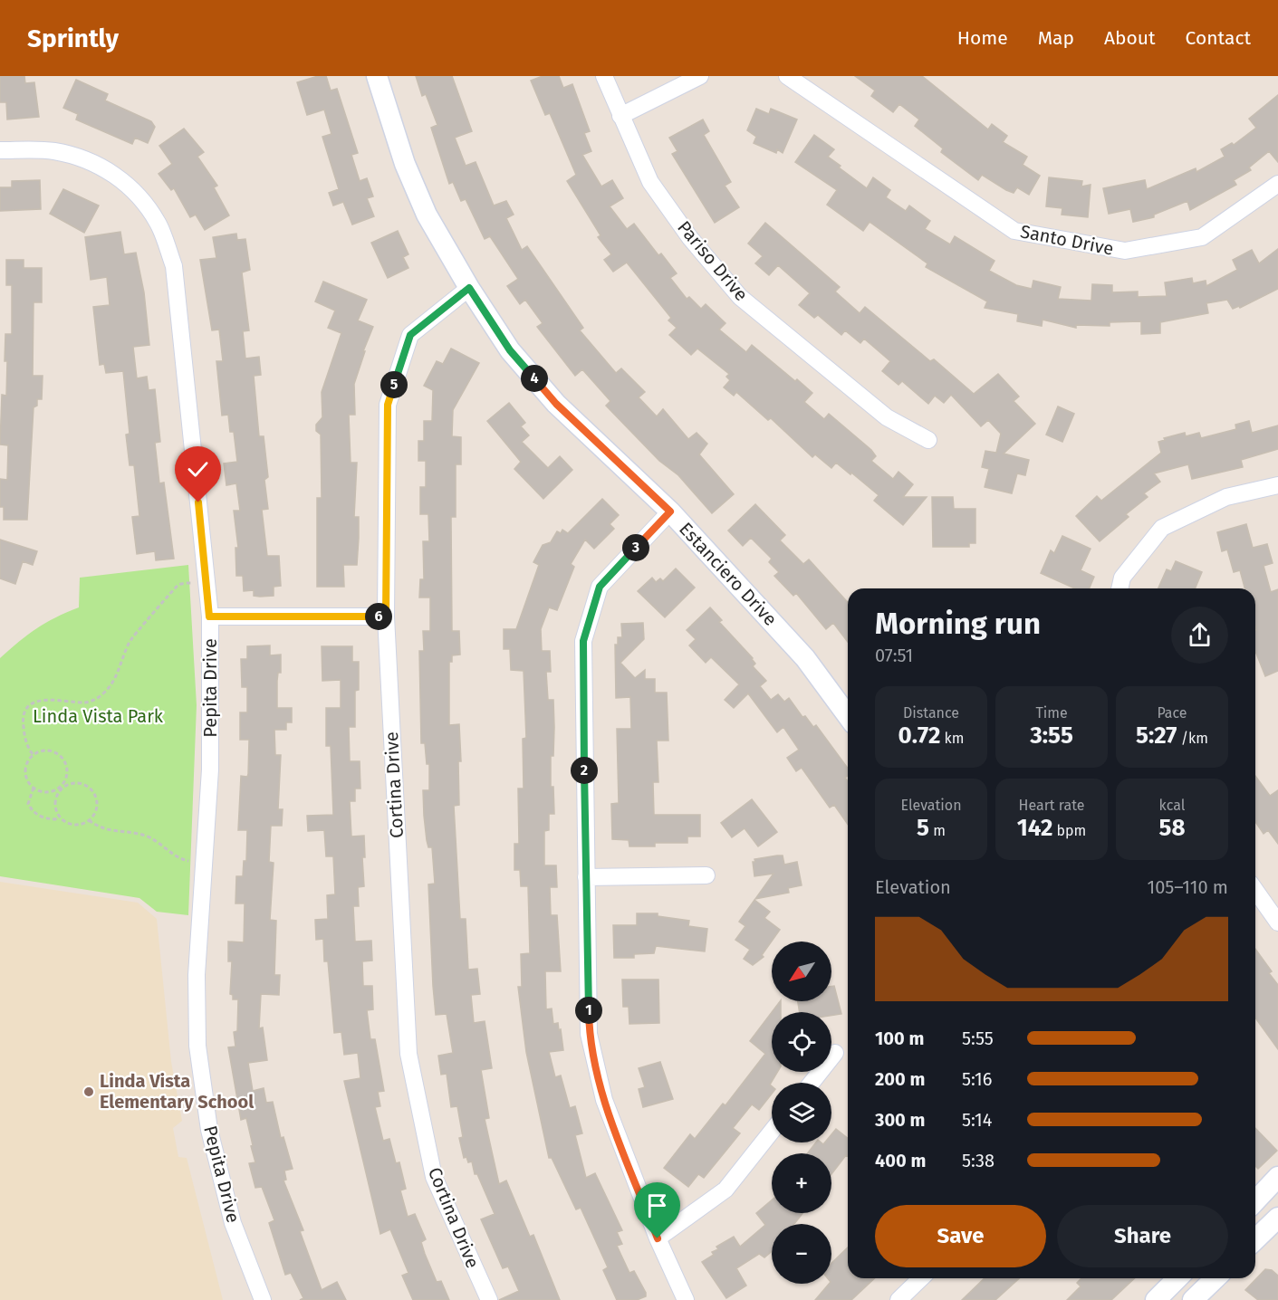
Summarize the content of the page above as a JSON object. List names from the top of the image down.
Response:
{
  "streets": {
    "street": [
      "Santo Drive",
      "Pariso Drive",
      "Estanciero Drive",
      "Pepita Drive",
      "Cortina Drive"
    ]
  },
  "crossings": [
    ["Estanciero Drive", "Cortina Drive"]
  ],
  "parks": ["Linda Vista Park"],
  "places": ["Linda Vista Elementary School"],
  "north": "bottom left",
  "page": {
    "header": "Sprintly",
    "nav": [
      "Home",
      "Map",
      "About",
      "Contact"
    ],
    "pins": [
      "4",
      "5",
      "3",
      "6",
      "2",
      "1"
    ],
    "heading": ["Morning run", "07:51"],
    "stats": [
      ["Distance", "0.72 km"],
      ["Time", "3:55"],
      ["Pace", "5:27 /km"],
      ["Elevation", "5 m"],
      ["Heart rate", "142 bpm"],
      ["kcal", "58"]
    ],
    "chart": ["Elevation", "105–110 m"],
    "map_buttons": ["+", "−"],
    "list": [
      {
        "name": "100 m",
        "note": "5:55"
      },
      {
        "name": "200 m",
        "note": "5:16"
      },
      {
        "name": "300 m",
        "note": "5:14"
      },
      {
        "name": "400 m",
        "note": "5:38"
      }
    ],
    "buttons": ["Save", "Share"]
  }
}
